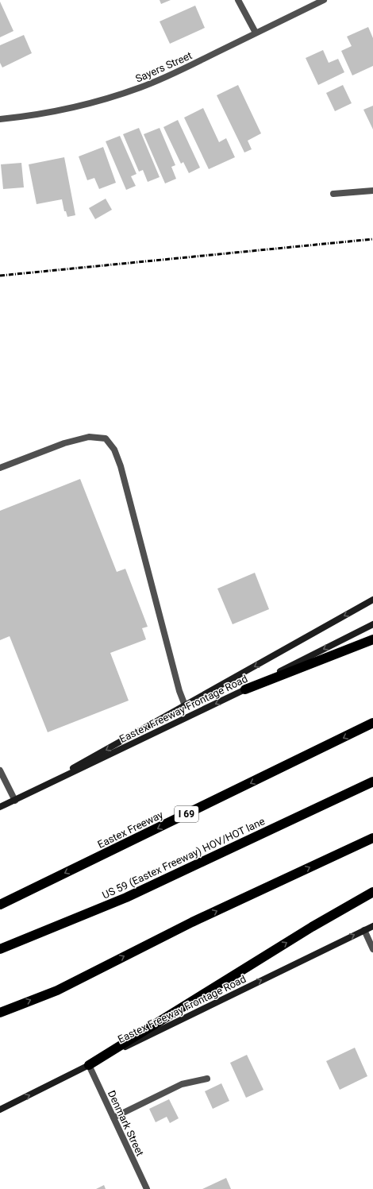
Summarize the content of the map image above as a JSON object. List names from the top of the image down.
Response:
{
  "streets": {
    "highway": ["I 69", "Eastex Freeway", "US 59 (Eastex Freeway) HOV/HOT lane"],
    "main road": ["Eastex Freeway Frontage Road"],
    "street": ["Sayers Street", "Denmark Street"]
  },
  "crossings": [
    ["Eastex Freeway Frontage Road", "Denmark Street"]
  ],
  "one_way": ["Eastex Freeway"]
}
